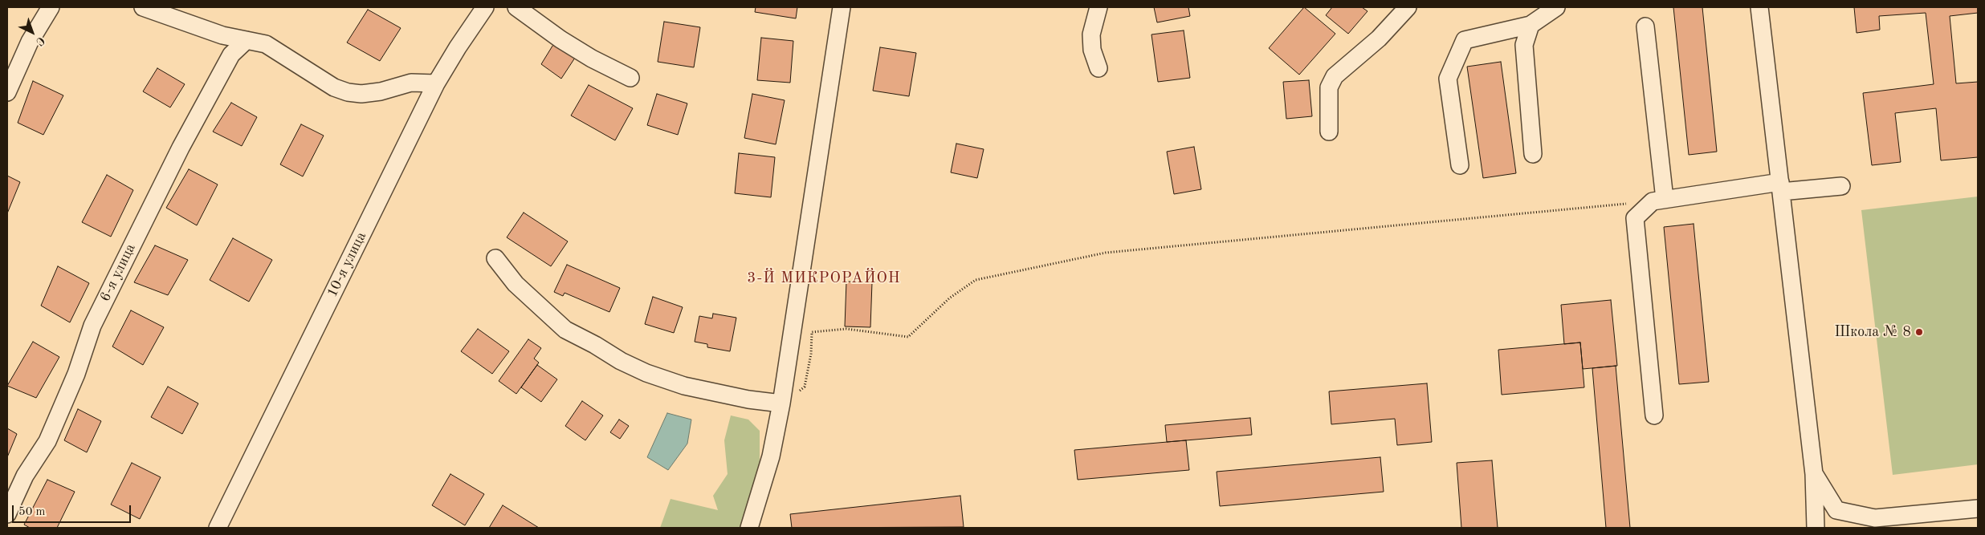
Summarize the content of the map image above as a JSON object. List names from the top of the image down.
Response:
{
  "streets": {
    "street": ["10-я улица", "6-я улица"]
  },
  "districts": ["3-Й МИКРОРАЙОН"],
  "places": ["Школа № 8"],
  "scale_bar": "50 m",
  "north": "bottom right"
}
